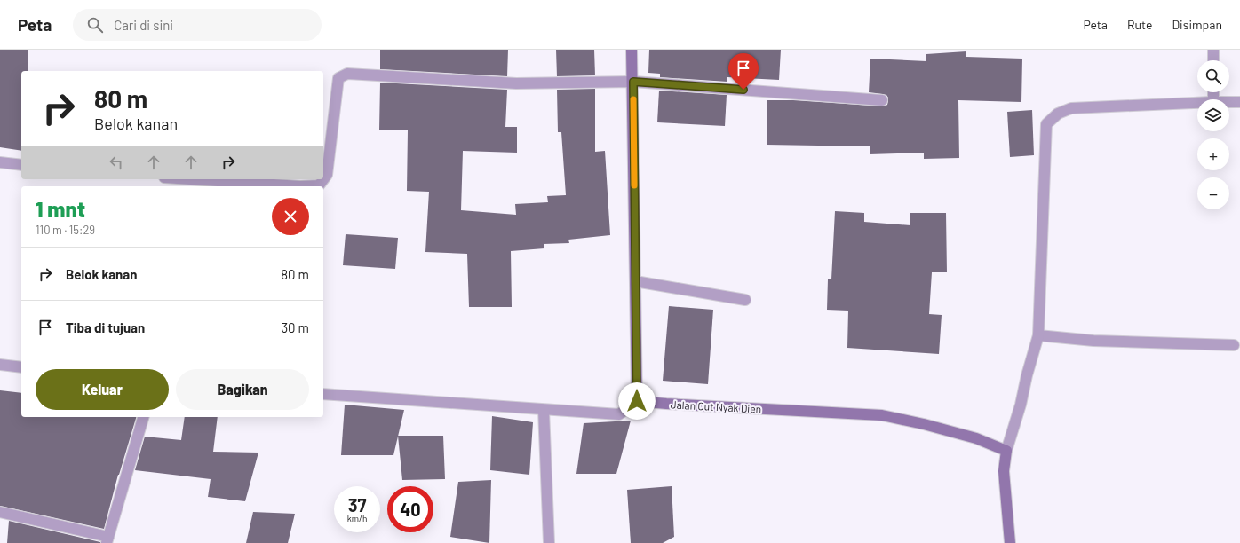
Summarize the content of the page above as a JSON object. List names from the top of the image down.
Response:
{
  "streets": {
    "street": ["Jalan Cut Nyak Dien"]
  },
  "page": {
    "header": "Peta",
    "search": "Cari di sini",
    "nav": ["Peta", "Rute", "Disimpan"],
    "map_buttons": ["+", "−"],
    "turn": ["80 m", "Belok kanan"],
    "heading": ["1 mnt", "110 m · 15:29"],
    "list": [
      {
        "name": "Belok kanan",
        "value": "80 m"
      },
      {
        "name": "Tiba di tujuan",
        "value": "30 m"
      }
    ],
    "buttons": ["Keluar", "Bagikan"],
    "speed": "37 km/h",
    "limit": "40"
  }
}
